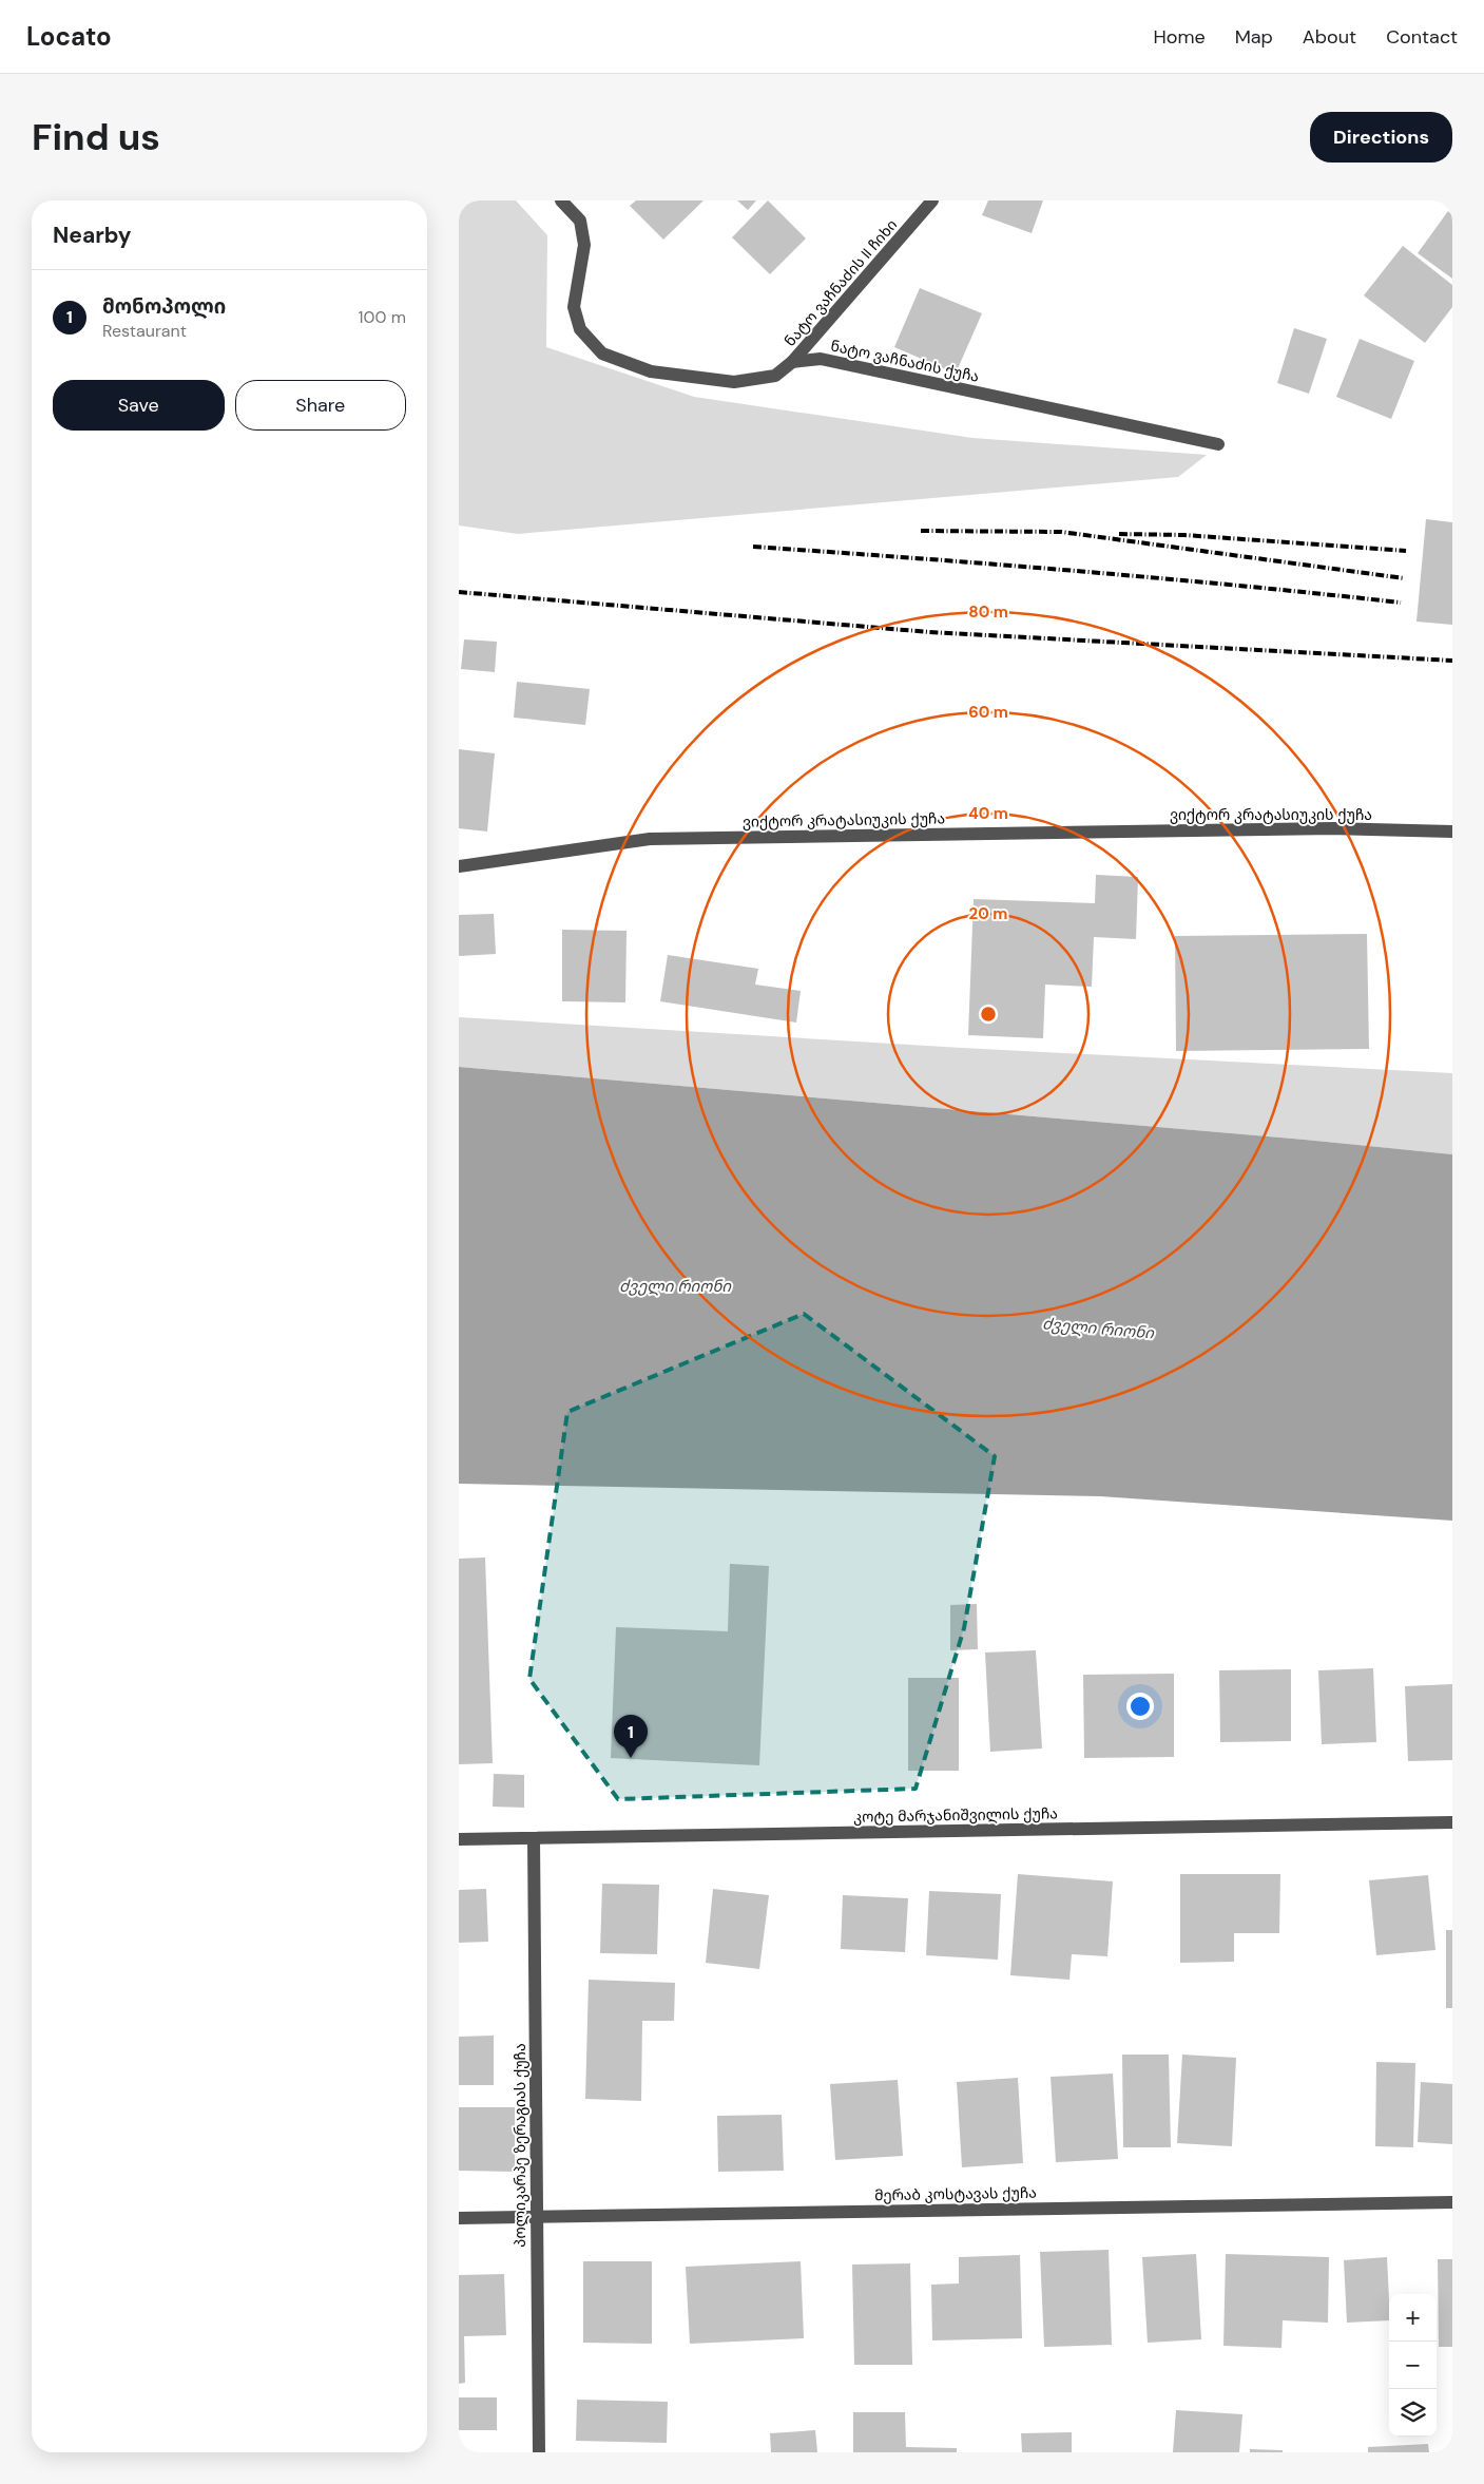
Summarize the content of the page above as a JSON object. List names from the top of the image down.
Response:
{
  "streets": {
    "street": [
      "ნატო ვაჩნაძის II ჩიხი",
      "ნატო ვაჩნაძის ქუჩა",
      "ვიქტორ კრატასიუკის ქუჩა",
      "კოტე მარჯანიშვილის ქუჩა",
      "პოლიკარპე ზერაგიას ქუჩა",
      "მერაბ კოსტავას ქუჩა"
    ]
  },
  "crossings": [
    ["ნატო ვაჩნაძის II ჩიხი", "ნატო ვაჩნაძის ქუჩა"],
    ["კოტე მარჯანიშვილის ქუჩა", "პოლიკარპე ზერაგიას ქუჩა"],
    ["პოლიკარპე ზერაგიას ქუჩა", "მერაბ კოსტავას ქუჩა"]
  ],
  "water": ["ძველი რიონი"],
  "page": {
    "header": "Locato",
    "nav": [
      "Home",
      "Map",
      "About",
      "Contact"
    ],
    "buttons": [
      "Directions",
      ["Save", "Share"]
    ],
    "title": "Find us",
    "heading": "Nearby",
    "list": [
      {
        "mark": "1",
        "name": "მონოპოლი",
        "note": "Restaurant",
        "value": "100 m"
      }
    ],
    "pins": "1",
    "map_buttons": ["+", "−"]
  },
  "rings": [
    "80 m",
    "60 m",
    "40 m",
    "20 m"
  ]
}
